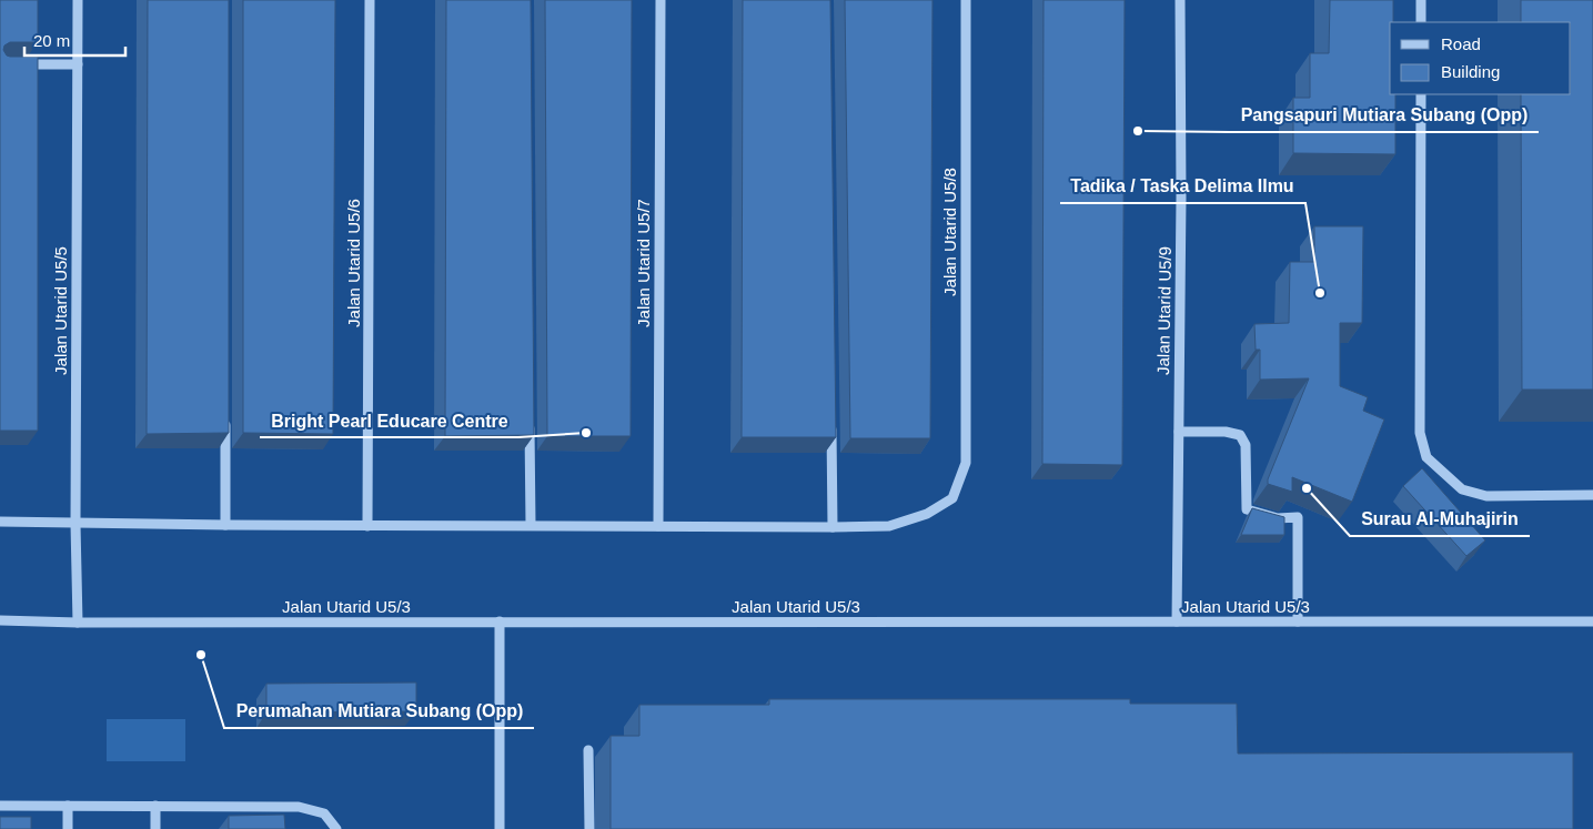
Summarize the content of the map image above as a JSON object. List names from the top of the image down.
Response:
{
  "streets": {
    "street": [
      "Jalan Utarid U5/8",
      "Jalan Utarid U5/6",
      "Jalan Utarid U5/7",
      "Jalan Utarid U5/5",
      "Jalan Utarid U5/9",
      "Jalan Utarid U5/3"
    ]
  },
  "crossings": [
    ["Jalan Utarid U5/5", "Jalan Utarid U5/3"],
    ["Jalan Utarid U5/9", "Jalan Utarid U5/3"]
  ],
  "places": [
    "Pangsapuri Mutiara Subang (Opp)",
    "Tadika / Taska Delima Ilmu",
    "Bright Pearl Educare Centre",
    "Surau Al-Muhajirin",
    "Perumahan Mutiara Subang (Opp)"
  ],
  "legend": ["Road", "Building"],
  "scale_bar": "20 m"
}
